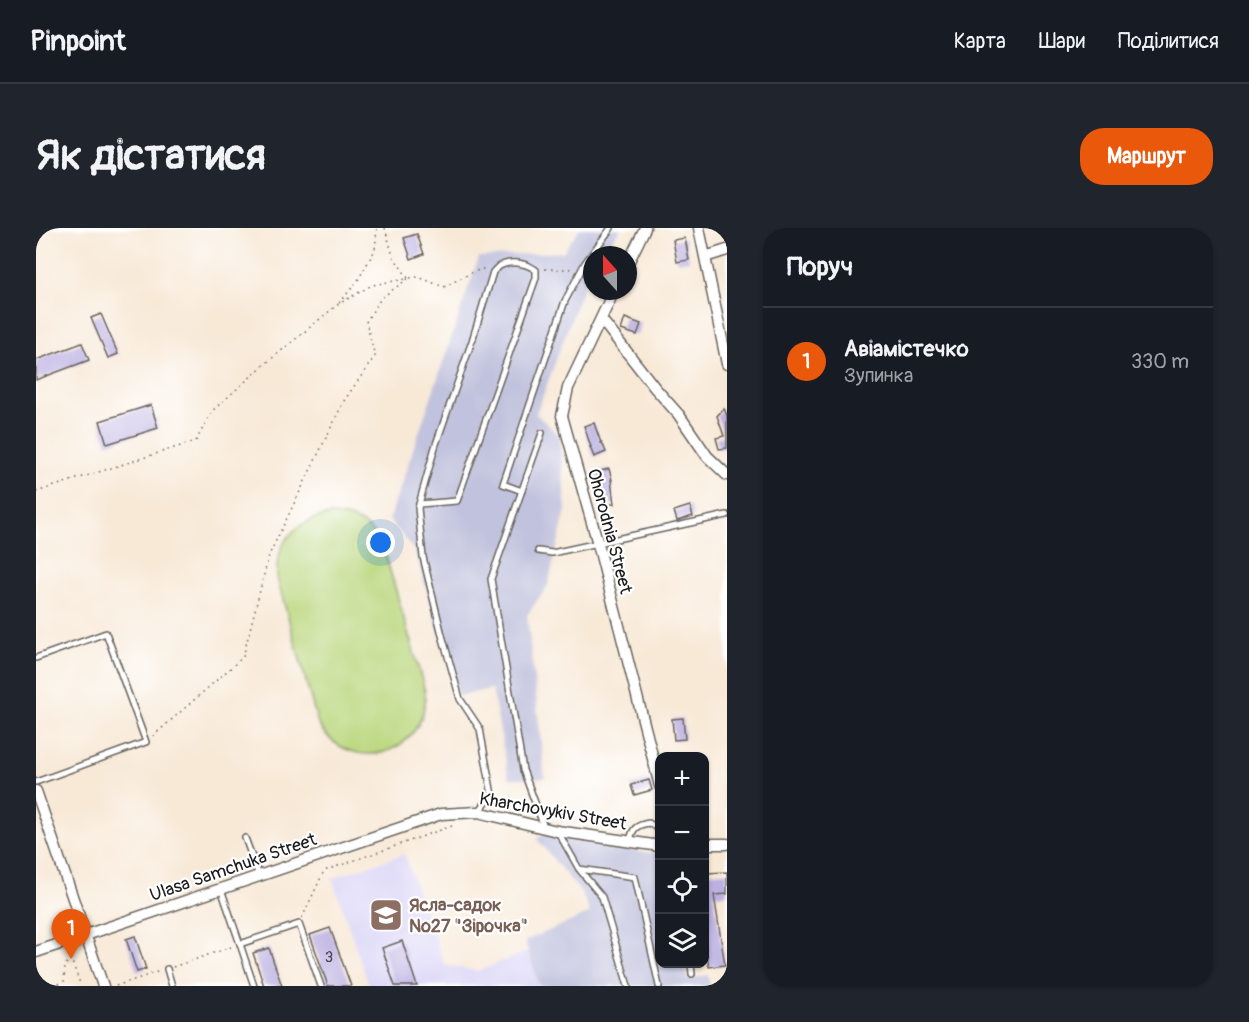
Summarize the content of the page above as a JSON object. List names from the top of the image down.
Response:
{
  "streets": {
    "street": ["Ohorodnia Street", "Kharchovykiv Street", "Ulasa Samchuka Street"]
  },
  "crossings": [
    ["Kharchovykiv Street", "Ulasa Samchuka Street"]
  ],
  "places": {
    "school or university": ["Ясла-садок №27 \"Зірочка\""]
  },
  "house_numbers": ["3"],
  "north": "top",
  "page": {
    "header": "Pinpoint",
    "nav": ["Карта", "Шари", "Поділитися"],
    "buttons": "Маршрут",
    "title": "Як дістатися",
    "heading": "Поруч",
    "list": [
      {
        "mark": "1",
        "name": "Авіамістечко",
        "note": "Зупинка",
        "value": "330 m"
      }
    ],
    "map_buttons": ["+", "−"],
    "pins": "1"
  }
}
